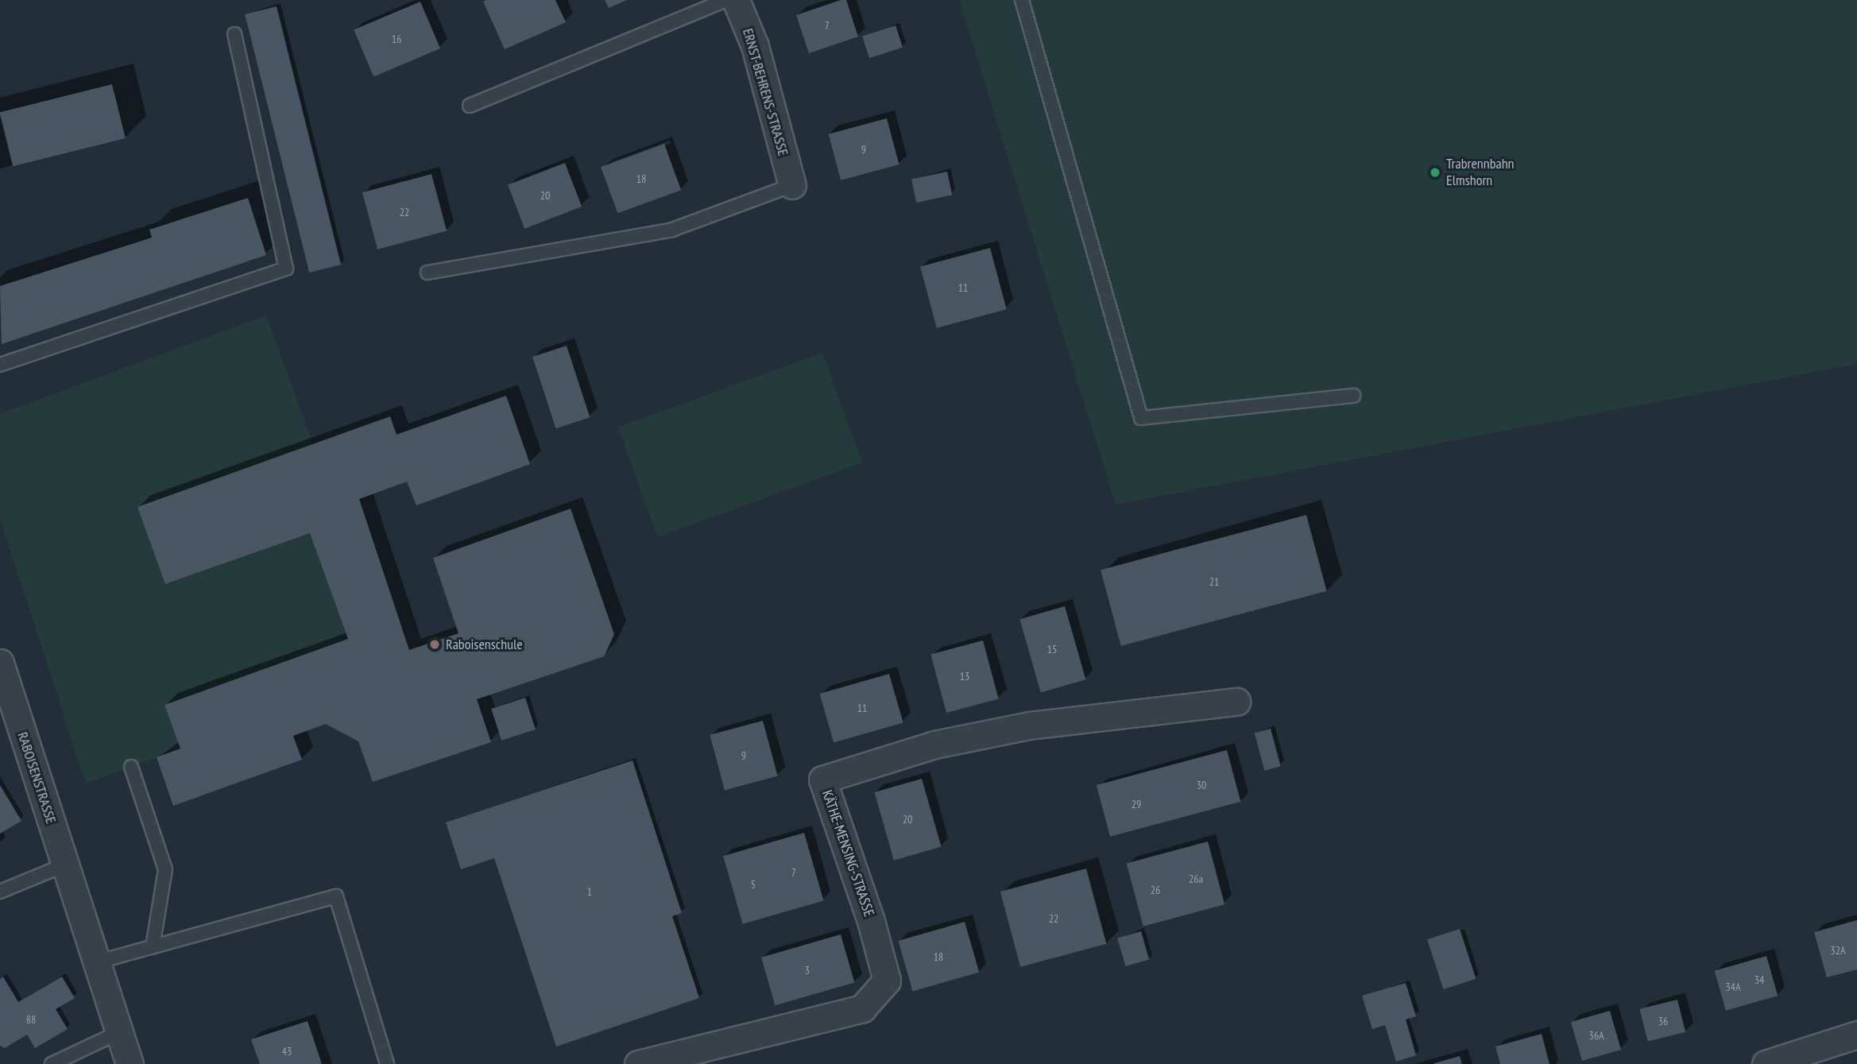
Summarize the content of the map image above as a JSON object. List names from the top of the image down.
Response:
{
  "streets": {
    "street": ["ERNST-BEHRENS-STRASSE", "RABOISENSTRASSE", "KÄTHE-MENSING-STRASSE"]
  },
  "places": ["Trabrennbahn Elmshorn", "Raboisenschule"],
  "house_numbers": [
    "7",
    "16",
    "9",
    "18",
    "20",
    "22",
    "11",
    "21",
    "15",
    "13",
    "11",
    "9",
    "30",
    "29",
    "20",
    "7",
    "26a",
    "5",
    "26",
    "1",
    "22",
    "32A",
    "18",
    "3",
    "34",
    "34A",
    "88",
    "36",
    "36A",
    "43"
  ]
}
